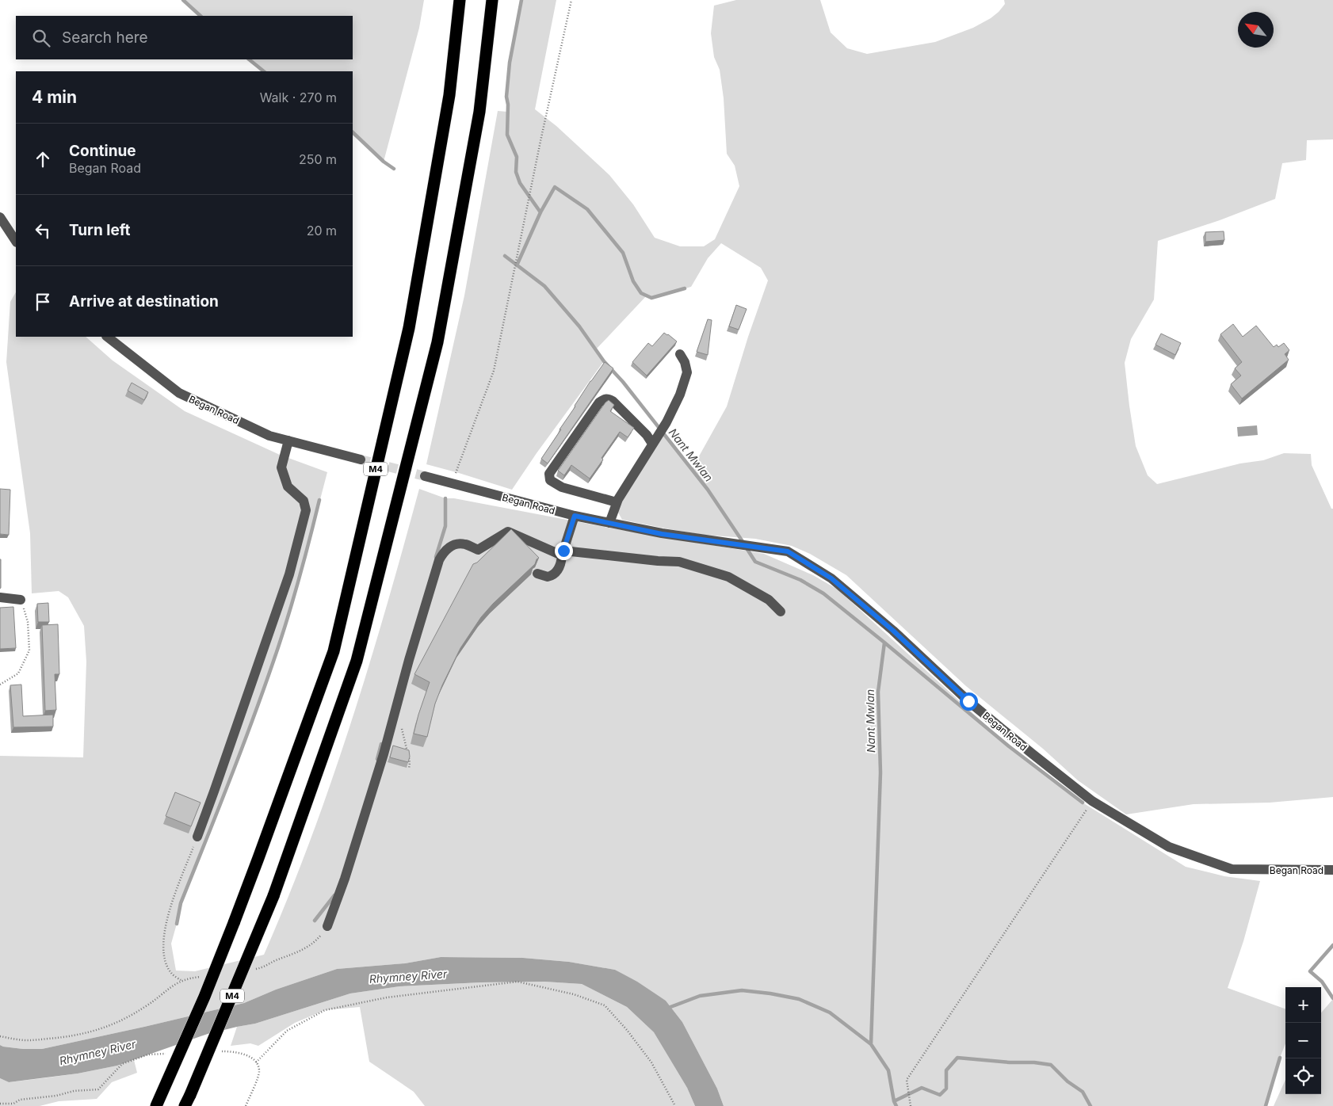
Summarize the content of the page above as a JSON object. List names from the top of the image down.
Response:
{
  "streets": {
    "highway": ["M4"],
    "street": ["Began Road"]
  },
  "water": ["Nant Mwlan", "Rhymney River"],
  "north": "top left",
  "page": {
    "search": "Search here",
    "heading": ["4 min", "Walk · 270 m"],
    "list": [
      ["Continue", "Began Road", "250 m"],
      ["Turn left", "20 m"],
      "Arrive at destination"
    ],
    "map_buttons": ["+", "−"]
  }
}
